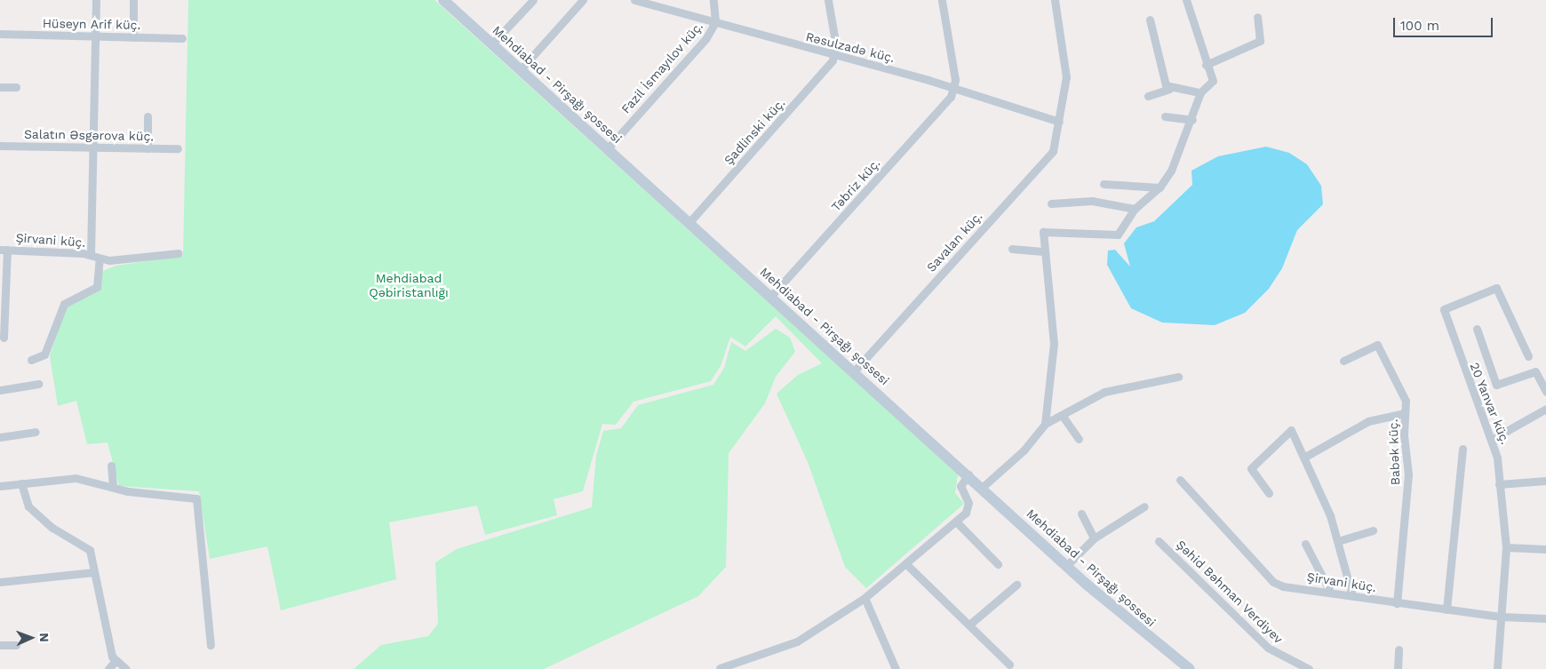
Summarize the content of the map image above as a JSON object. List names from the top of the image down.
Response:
{
  "streets": {
    "main road": ["Mehdiabad - Pirşağı şossesi"],
    "street": [
      "Hüseyn Arif küç.",
      "Rəsulzadə küç.",
      "Fazil İsmayılov küç.",
      "Şadlinski küç.",
      "Salatın Əsgərova küç.",
      "Təbriz küç.",
      "Şirvani küç.",
      "Savalan küç.",
      "20 Yanvar küç.",
      "Babək küç.",
      "Şəhid Bəhman Verdiyev"
    ]
  },
  "crossings": [
    ["Rəsulzadə küç.", "Fazil İsmayılov küç."],
    ["Rəsulzadə küç.", "Şadlinski küç."],
    ["Rəsulzadə küç.", "Təbriz küç."],
    ["Rəsulzadə küç.", "Savalan küç."],
    ["Fazil İsmayılov küç.", "Mehdiabad - Pirşağı şossesi"],
    ["Mehdiabad - Pirşağı şossesi", "Şadlinski küç."],
    ["Mehdiabad - Pirşağı şossesi", "Təbriz küç."],
    ["Mehdiabad - Pirşağı şossesi", "Savalan küç."],
    ["Şirvani küç.", "20 Yanvar küç."],
    ["Şirvani küç.", "Babək küç."]
  ],
  "parks": ["Mehdiabad Qəbiristanlığı"],
  "scale_bar": "100 m",
  "north": "right"
}
